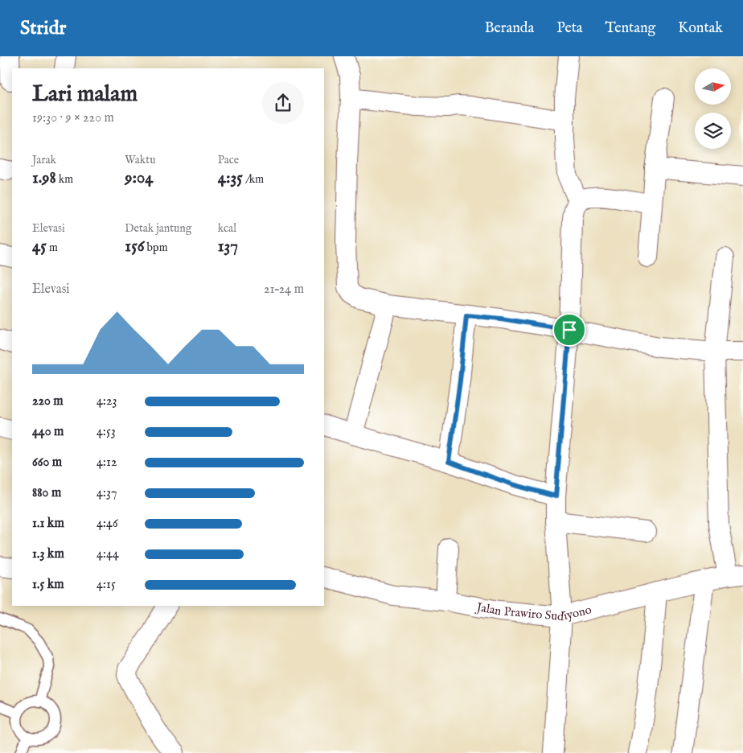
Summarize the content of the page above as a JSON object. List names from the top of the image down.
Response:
{
  "streets": {
    "street": ["Jalan Prawiro Sudiyono"]
  },
  "north": "right",
  "page": {
    "header": "Stridr",
    "nav": [
      "Beranda",
      "Peta",
      "Tentang",
      "Kontak"
    ],
    "heading": ["Lari malam", "19:30 · 9 × 220 m"],
    "stats": [
      ["Jarak", "1.98 km"],
      ["Waktu", "9:04"],
      ["Pace", "4:35 /km"],
      ["Elevasi", "45 m"],
      ["Detak jantung", "156 bpm"],
      ["kcal", "137"]
    ],
    "chart": ["Elevasi", "21–24 m"],
    "list": [
      {
        "name": "220 m",
        "note": "4:23"
      },
      {
        "name": "440 m",
        "note": "4:53"
      },
      {
        "name": "660 m",
        "note": "4:12"
      },
      {
        "name": "880 m",
        "note": "4:37"
      },
      {
        "name": "1.1 km",
        "note": "4:46"
      },
      {
        "name": "1.3 km",
        "note": "4:44"
      },
      {
        "name": "1.5 km",
        "note": "4:15"
      }
    ]
  }
}
